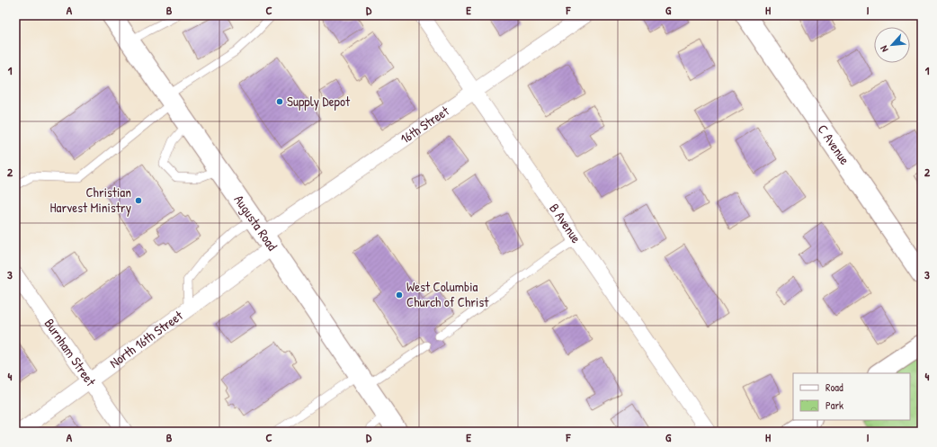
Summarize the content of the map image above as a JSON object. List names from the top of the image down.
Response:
{
  "streets": {
    "main road": ["C Avenue", "Augusta Road"],
    "street": [
      "16th Street",
      "B Avenue",
      "North 16th Street",
      "Burnham Street"
    ]
  },
  "crossings": [
    ["16th Street", "Augusta Road"],
    ["16th Street", "B Avenue"],
    ["16th Street", "North 16th Street"],
    ["Augusta Road", "North 16th Street"],
    ["North 16th Street", "Burnham Street"]
  ],
  "places": ["Supply Depot", "Christian Harvest Ministry", "West Columbia Church of Christ"],
  "legend": ["Road", "Park"],
  "north": "bottom left",
  "grid": {
    "columns": [
      "A",
      "B",
      "C",
      "D",
      "E",
      "F",
      "G",
      "H",
      "I"
    ],
    "rows": [
      "1",
      "2",
      "3",
      "4"
    ]
  }
}
